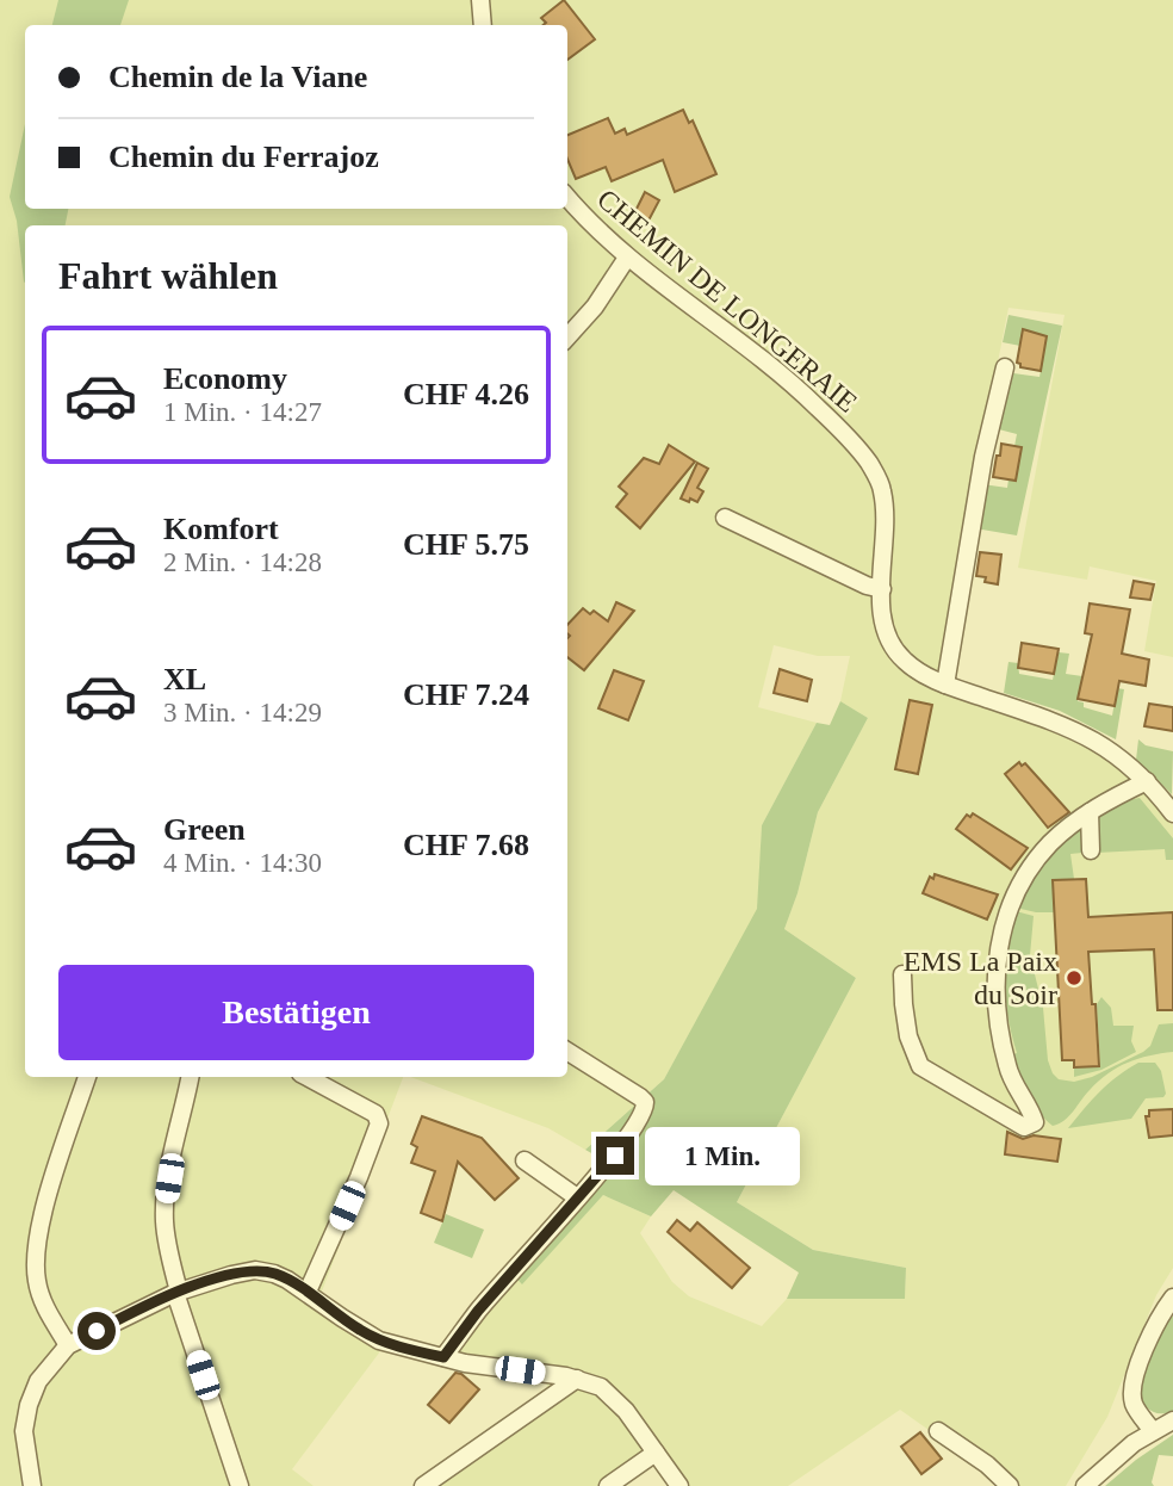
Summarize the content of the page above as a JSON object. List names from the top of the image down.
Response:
{
  "streets": {
    "street": ["CHEMIN DE LONGERAIE"]
  },
  "places": ["EMS La Paix du Soir"],
  "page": {
    "banner": ["Chemin de la Viane", "Chemin du Ferrajoz"],
    "heading": "Fahrt wählen",
    "list": [
      {
        "name": "Economy",
        "note": "1 Min. · 14:27",
        "value": "CHF 4.26"
      },
      {
        "name": "Komfort",
        "note": "2 Min. · 14:28",
        "value": "CHF 5.75"
      },
      {
        "name": "XL",
        "note": "3 Min. · 14:29",
        "value": "CHF 7.24"
      },
      {
        "name": "Green",
        "note": "4 Min. · 14:30",
        "value": "CHF 7.68"
      }
    ],
    "buttons": "Bestätigen",
    "bubble": "1 Min."
  }
}
